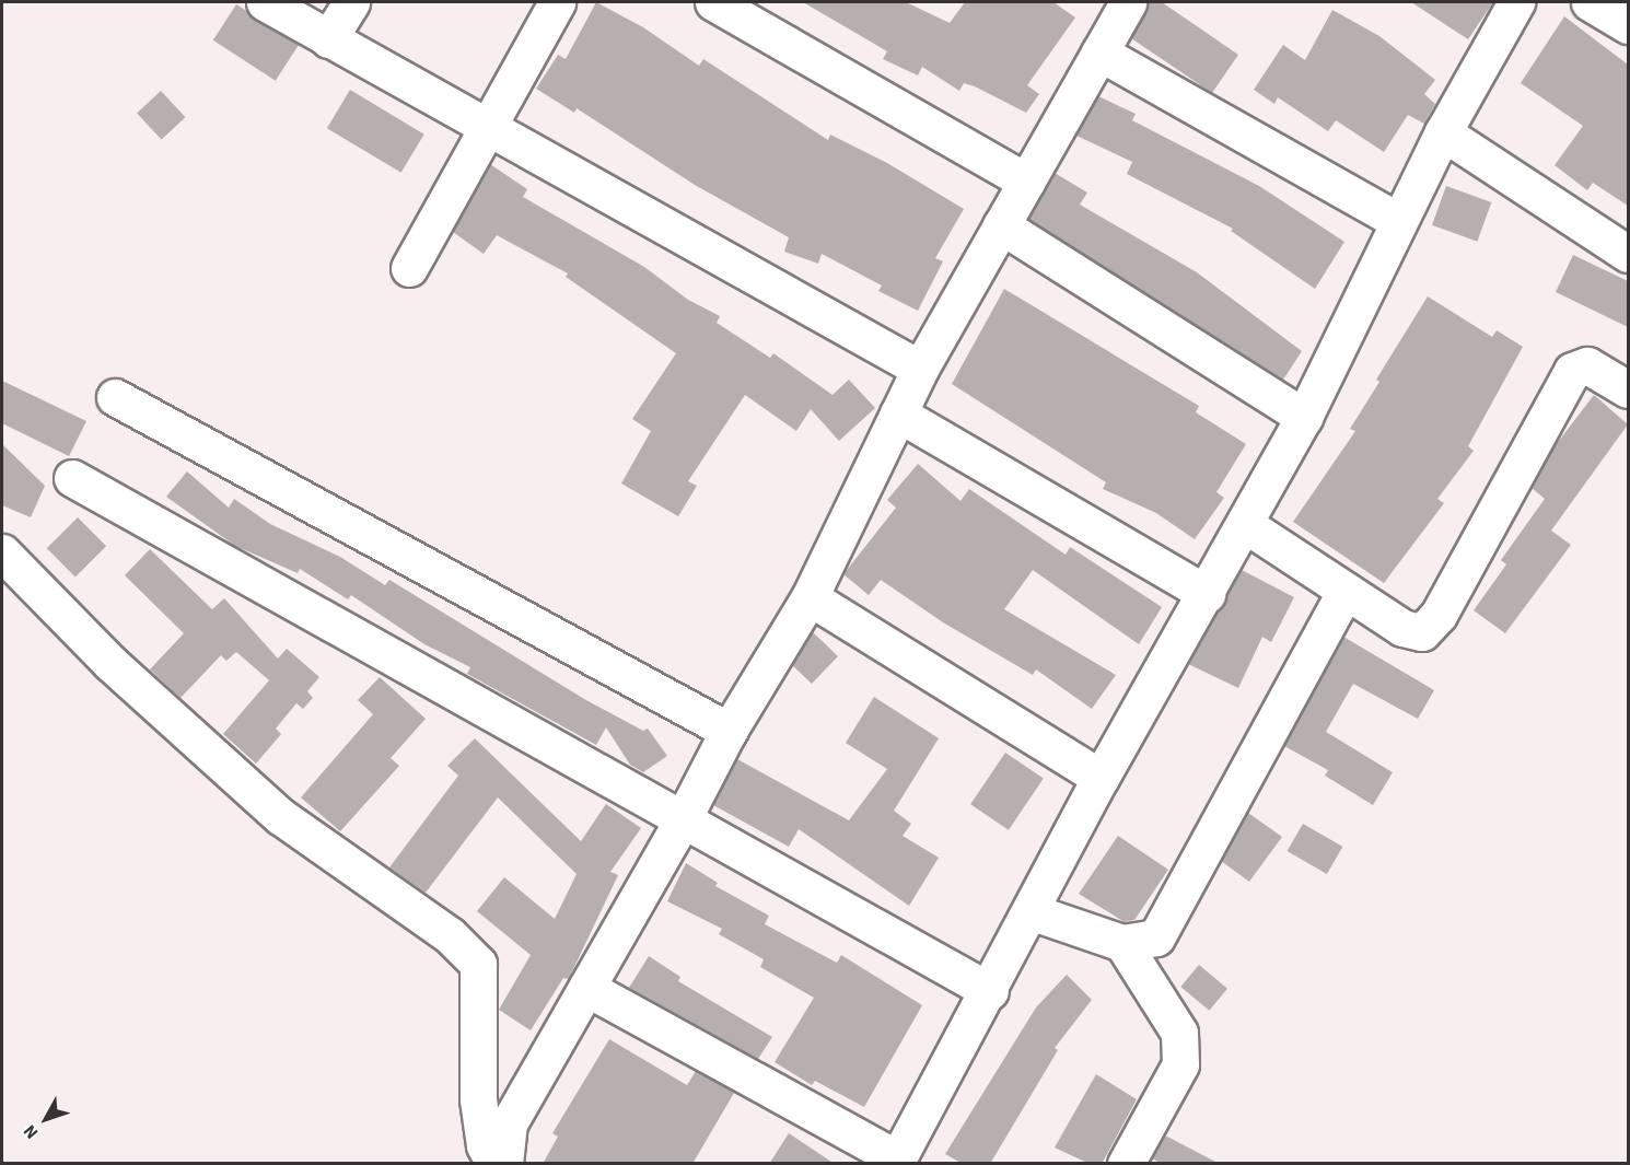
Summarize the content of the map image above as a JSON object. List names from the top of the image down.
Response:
{
  "north": "bottom left"
}
